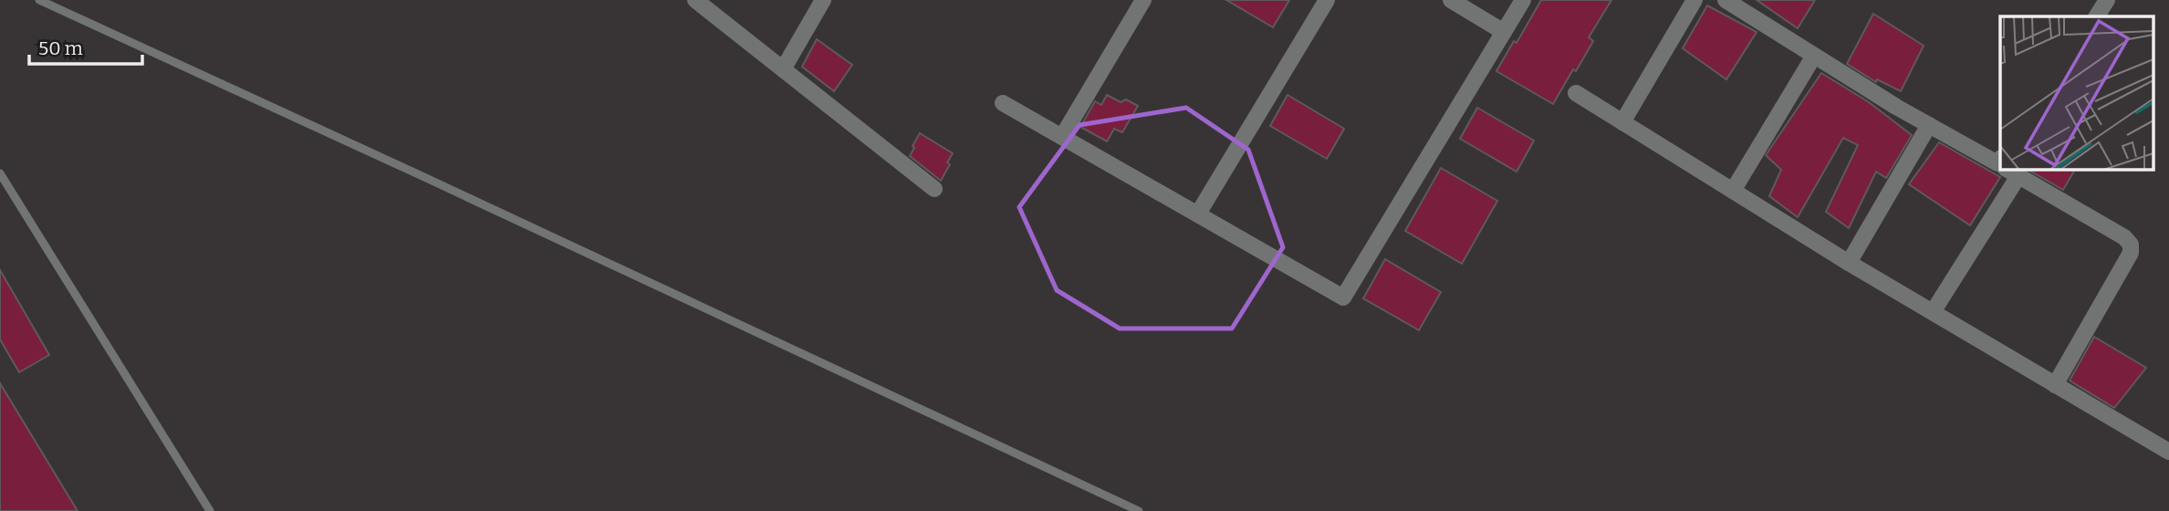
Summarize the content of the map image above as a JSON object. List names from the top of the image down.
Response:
{
  "scale_bar": "50 m"
}
